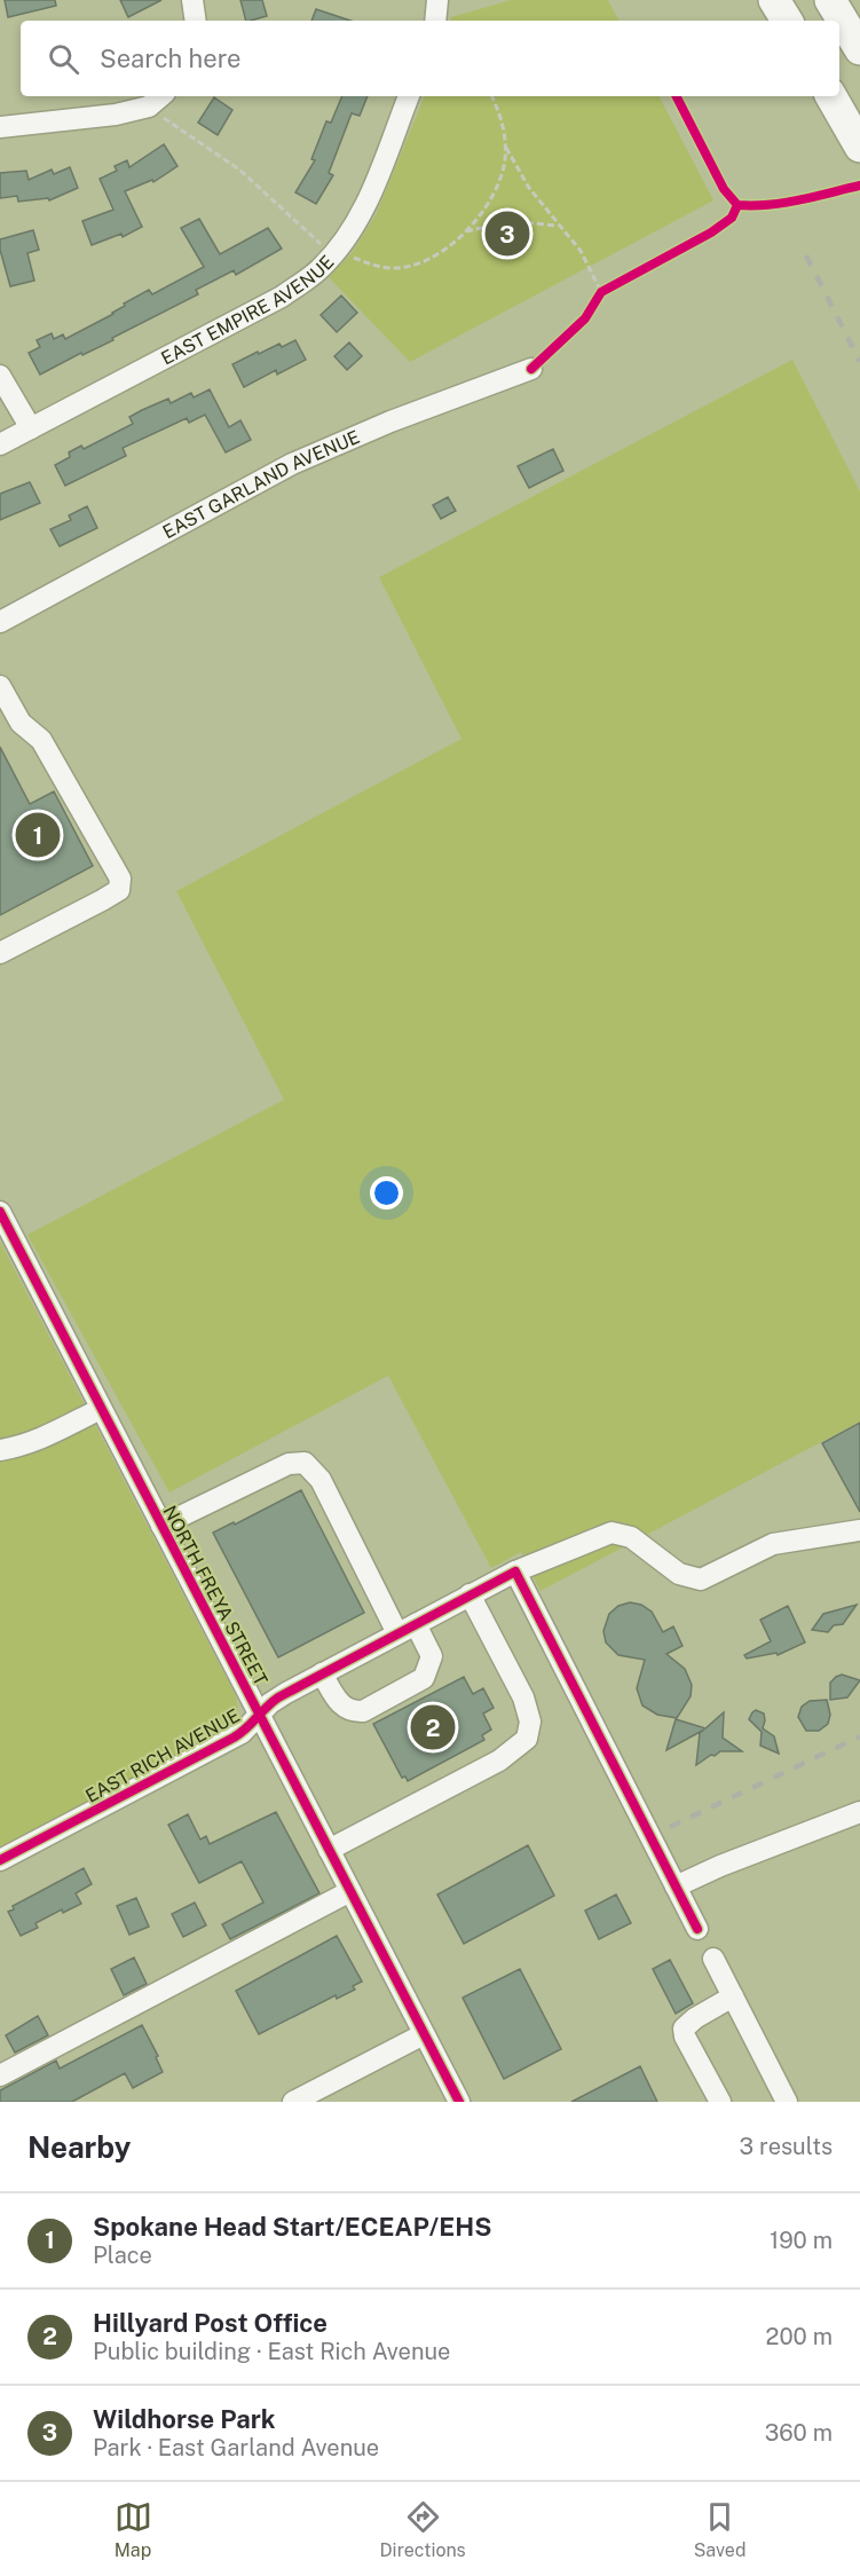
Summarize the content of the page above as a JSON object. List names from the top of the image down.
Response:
{
  "streets": {
    "street": [
      "EAST EMPIRE AVENUE",
      "EAST GARLAND AVENUE",
      "NORTH FREYA STREET",
      "EAST RICH AVENUE"
    ]
  },
  "crossings": [
    ["NORTH FREYA STREET", "EAST RICH AVENUE"]
  ],
  "page": {
    "search": "Search here",
    "pins": ["3", "1", "2"],
    "heading": ["Nearby", "3 results"],
    "list": [
      {
        "mark": "1",
        "name": "Spokane Head Start/ECEAP/EHS",
        "note": "Place",
        "value": "190 m"
      },
      {
        "mark": "2",
        "name": "Hillyard Post Office",
        "note": "Public building · East Rich Avenue",
        "value": "200 m"
      },
      {
        "mark": "3",
        "name": "Wildhorse Park",
        "note": "Park · East Garland Avenue",
        "value": "360 m"
      }
    ],
    "nav": ["Map", "Directions", "Saved"]
  }
}
